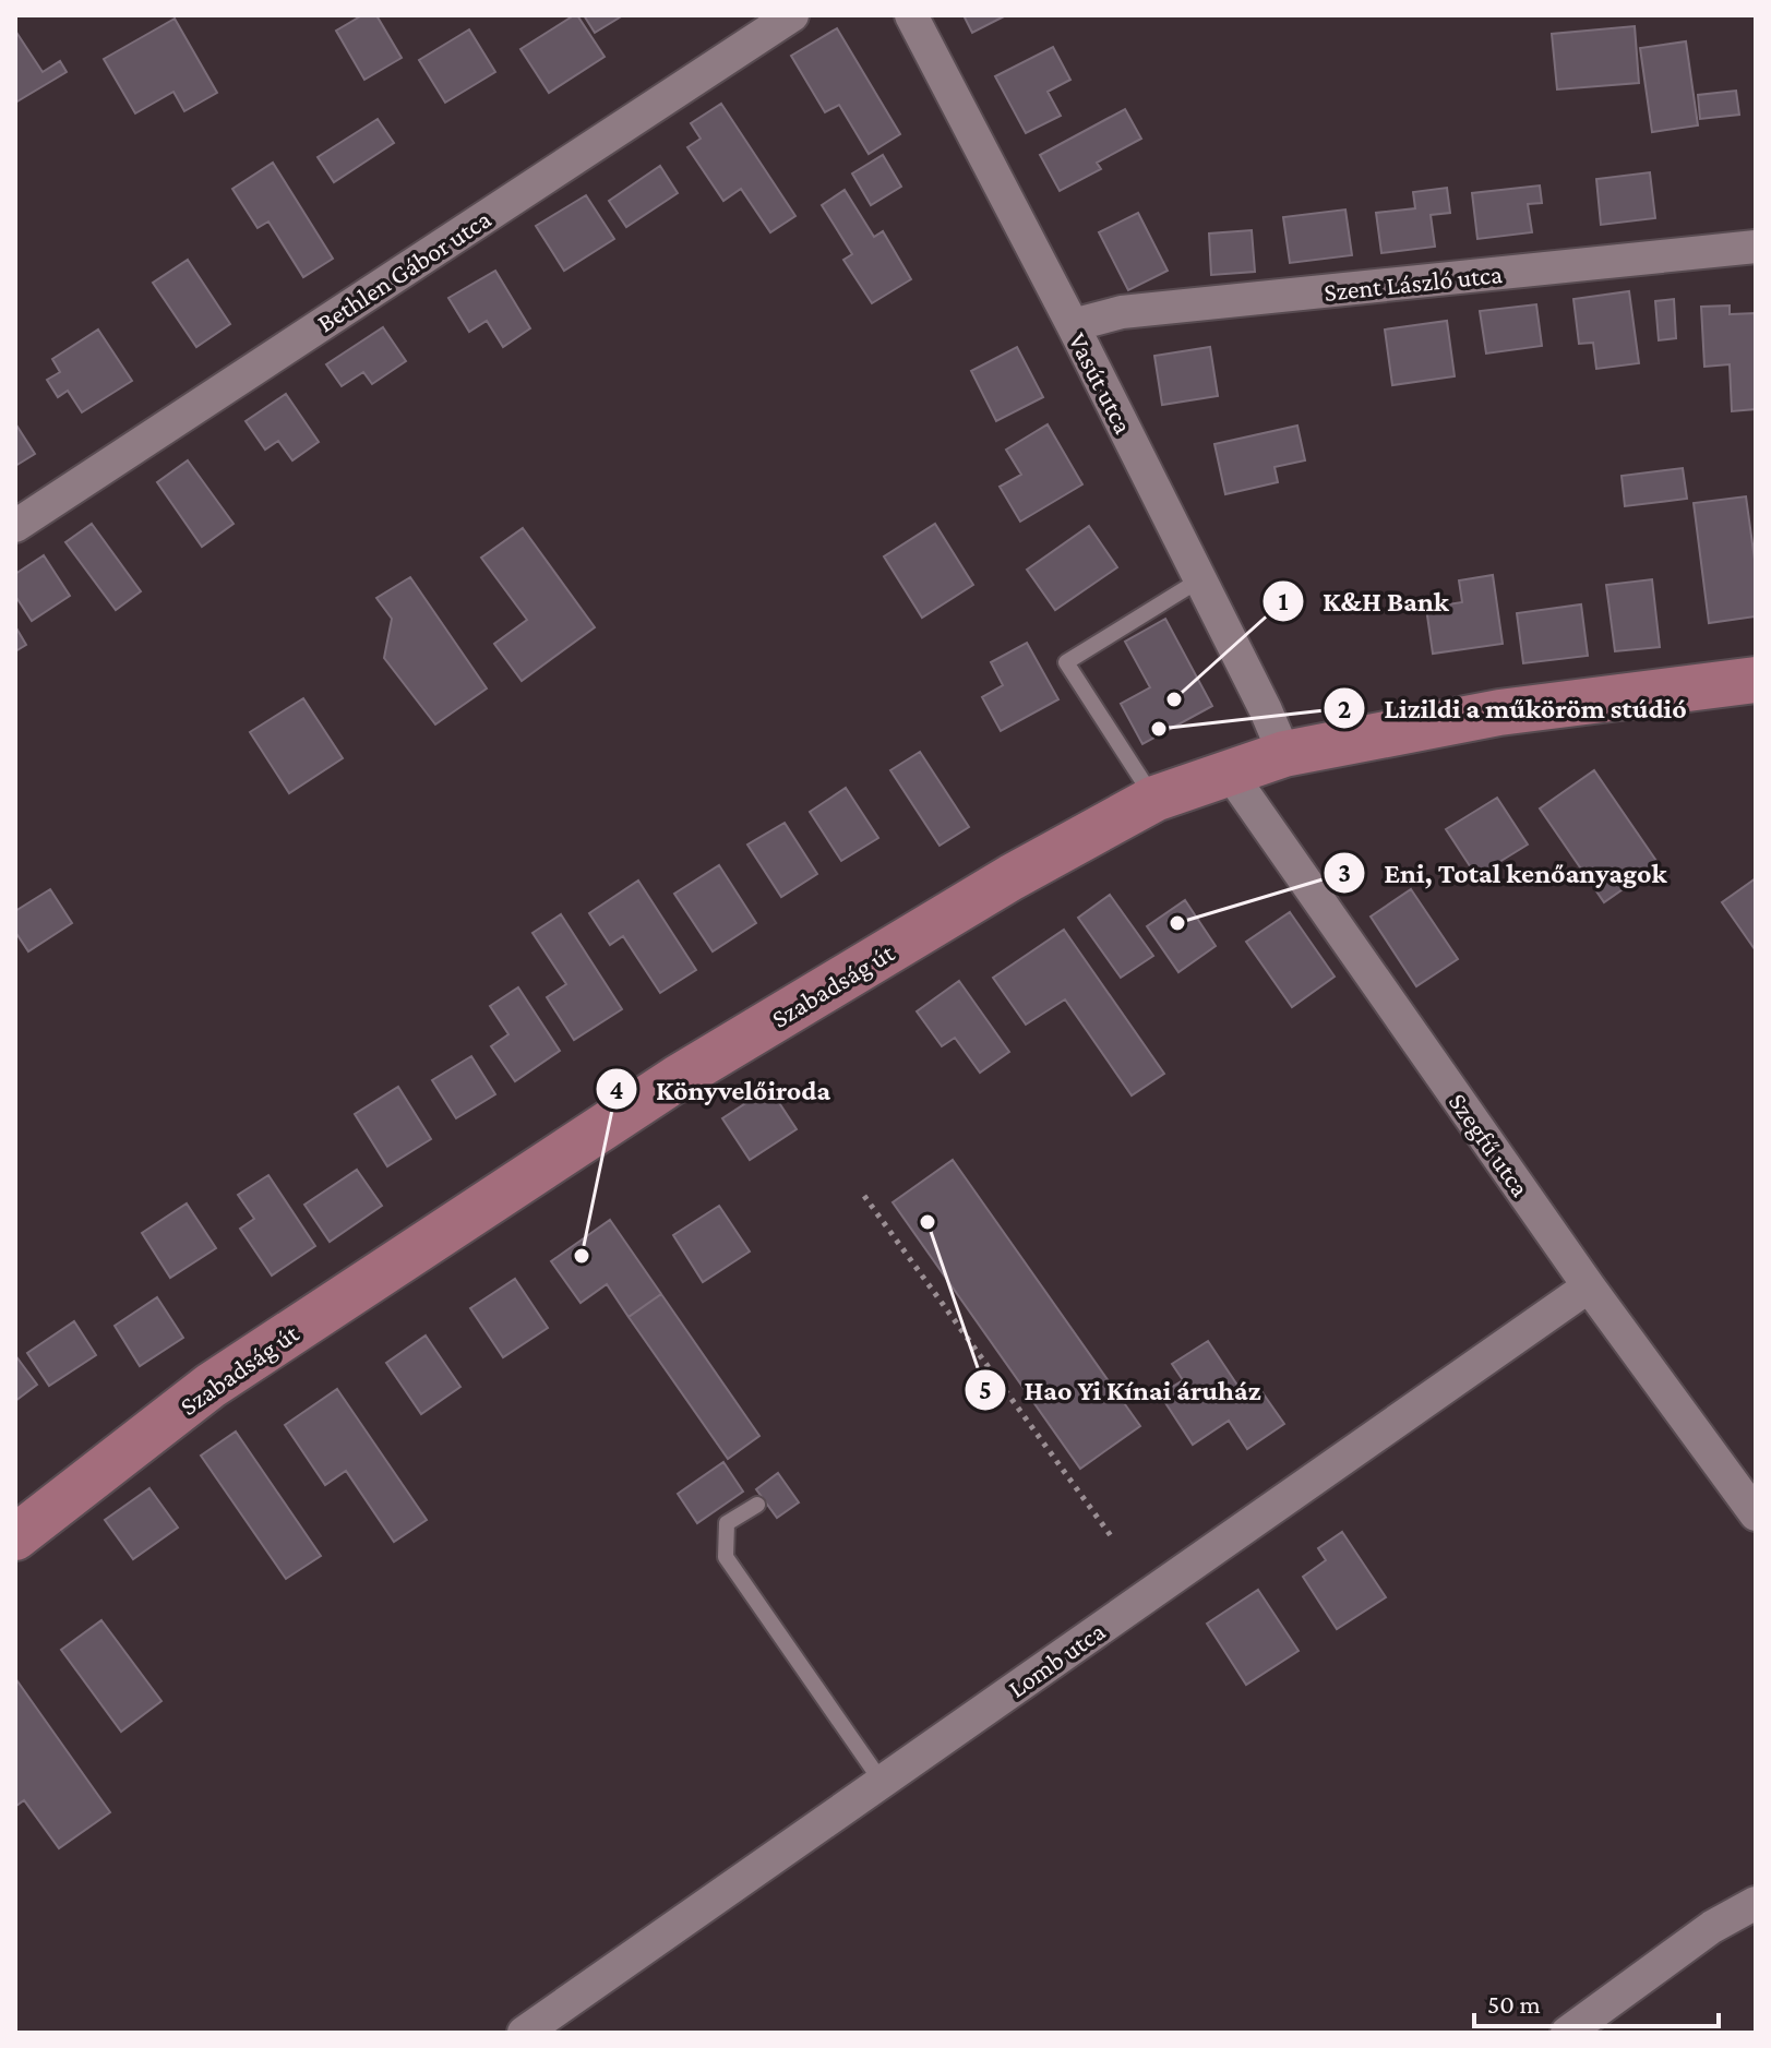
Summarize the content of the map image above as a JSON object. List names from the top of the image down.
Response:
{
  "streets": {
    "main road": ["Szabadság út"],
    "street": [
      "Bethlen Gábor utca",
      "Szent László utca",
      "Vasút utca",
      "Szegfű utca",
      "Lomb utca"
    ]
  },
  "crossings": [
    ["Szent László utca", "Vasút utca"],
    ["Vasút utca", "Szabadság út"],
    ["Szabadság út", "Szegfű utca"],
    ["Szegfű utca", "Lomb utca"]
  ],
  "places": [
    "K&H Bank",
    "Lizildi a műköröm stúdió",
    "Eni, Total kenőanyagok",
    "Hao Yi Kínai áruház",
    "Könyvelőiroda"
  ],
  "scale_bar": "50 m"
}
